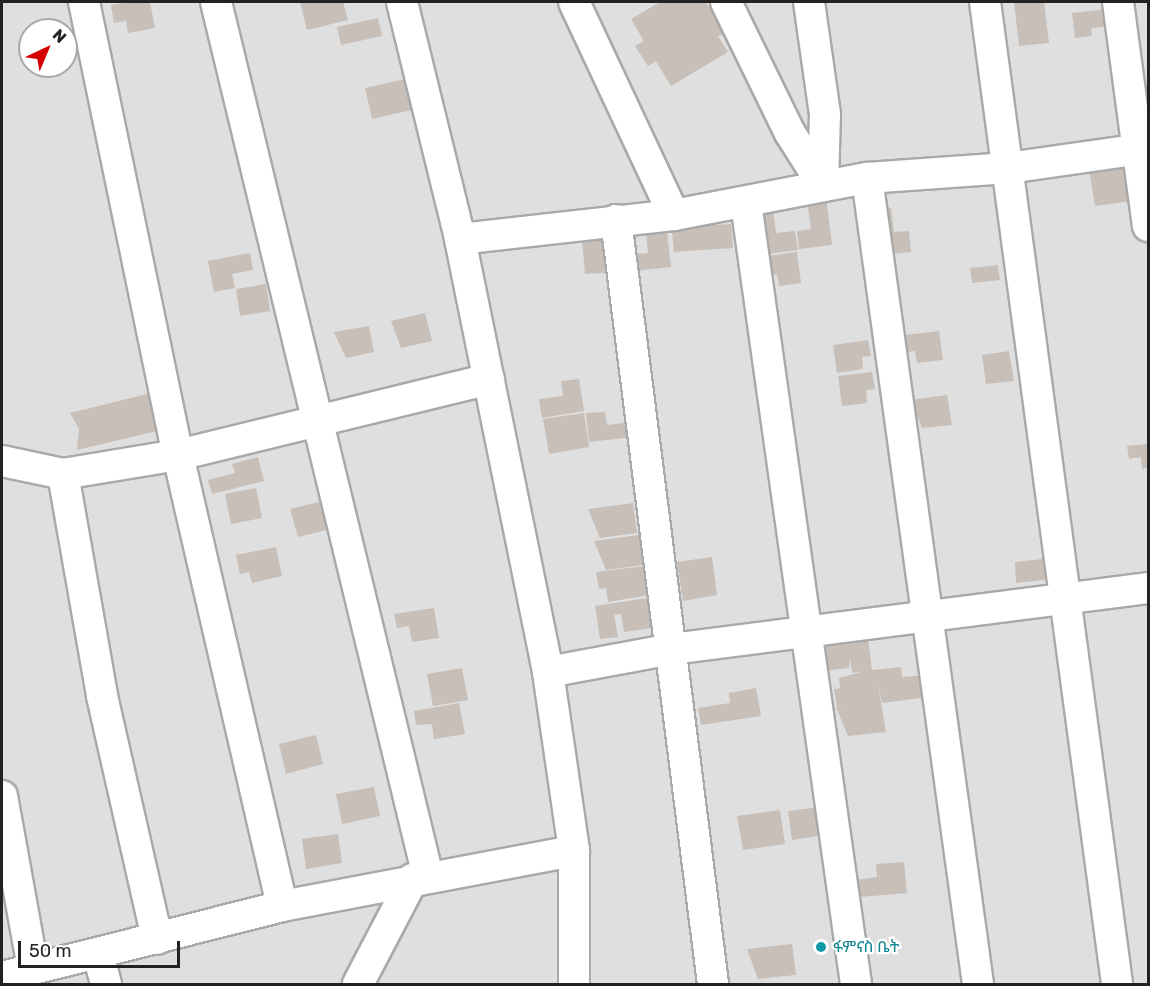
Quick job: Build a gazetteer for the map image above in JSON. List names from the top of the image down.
{
  "places": ["ፋምናስ ቤት"],
  "scale_bar": "50 m",
  "north": "top right"
}
